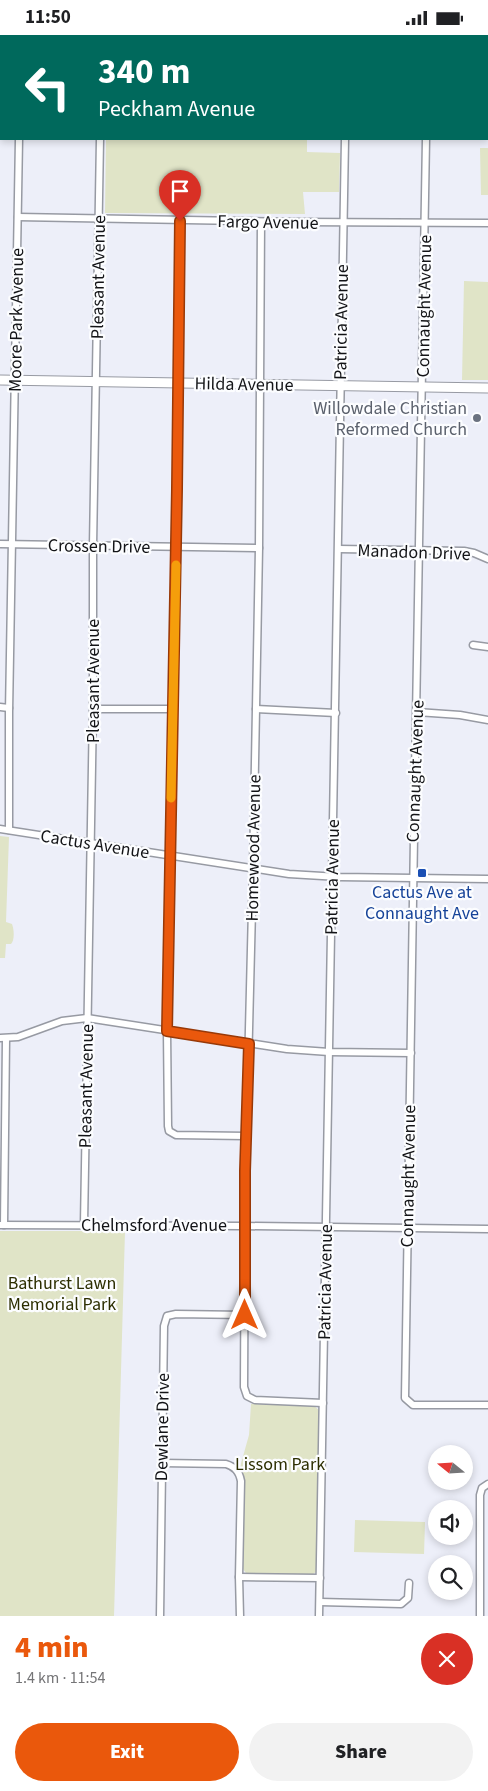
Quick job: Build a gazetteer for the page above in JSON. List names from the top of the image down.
{
  "streets": {
    "street": [
      "Fargo Avenue",
      "Pleasant Avenue",
      "Connaught Avenue",
      "Moore Park Avenue",
      "Patricia Avenue",
      "Hilda Avenue",
      "Crossen Drive",
      "Manadon Drive",
      "Cactus Avenue",
      "Homewood Avenue",
      "Chelmsford Avenue",
      "Dewlane Drive"
    ]
  },
  "crossings": [
    ["Fargo Avenue", "Pleasant Avenue"],
    ["Fargo Avenue", "Connaught Avenue"],
    ["Fargo Avenue", "Moore Park Avenue"],
    ["Fargo Avenue", "Patricia Avenue"],
    ["Fargo Avenue", "Homewood Avenue"],
    ["Pleasant Avenue", "Hilda Avenue"],
    ["Pleasant Avenue", "Crossen Drive"],
    ["Pleasant Avenue", "Cactus Avenue"],
    ["Pleasant Avenue", "Chelmsford Avenue"],
    ["Connaught Avenue", "Hilda Avenue"],
    ["Connaught Avenue", "Manadon Drive"],
    ["Connaught Avenue", "Cactus Avenue"],
    ["Connaught Avenue", "Chelmsford Avenue"],
    ["Moore Park Avenue", "Hilda Avenue"],
    ["Moore Park Avenue", "Crossen Drive"],
    ["Moore Park Avenue", "Cactus Avenue"],
    ["Patricia Avenue", "Hilda Avenue"],
    ["Patricia Avenue", "Manadon Drive"],
    ["Patricia Avenue", "Cactus Avenue"],
    ["Patricia Avenue", "Homewood Avenue"],
    ["Patricia Avenue", "Chelmsford Avenue"],
    ["Hilda Avenue", "Homewood Avenue"],
    ["Crossen Drive", "Homewood Avenue"],
    ["Cactus Avenue", "Homewood Avenue"],
    ["Homewood Avenue", "Chelmsford Avenue"],
    ["Homewood Avenue", "Dewlane Drive"]
  ],
  "parks": ["Bathurst Lawn Memorial Park", "Lissom Park"],
  "places": {
    "other": ["Willowdale Christian Reformed Church"],
    "transit": ["Cactus Ave at Connaught Ave"]
  },
  "north": "left",
  "page": {
    "status": "11:50",
    "turn": ["340 m", "Peckham Avenue"],
    "heading": ["4 min", "1.4 km · 11:54"],
    "buttons": ["Exit", "Share"]
  }
}
